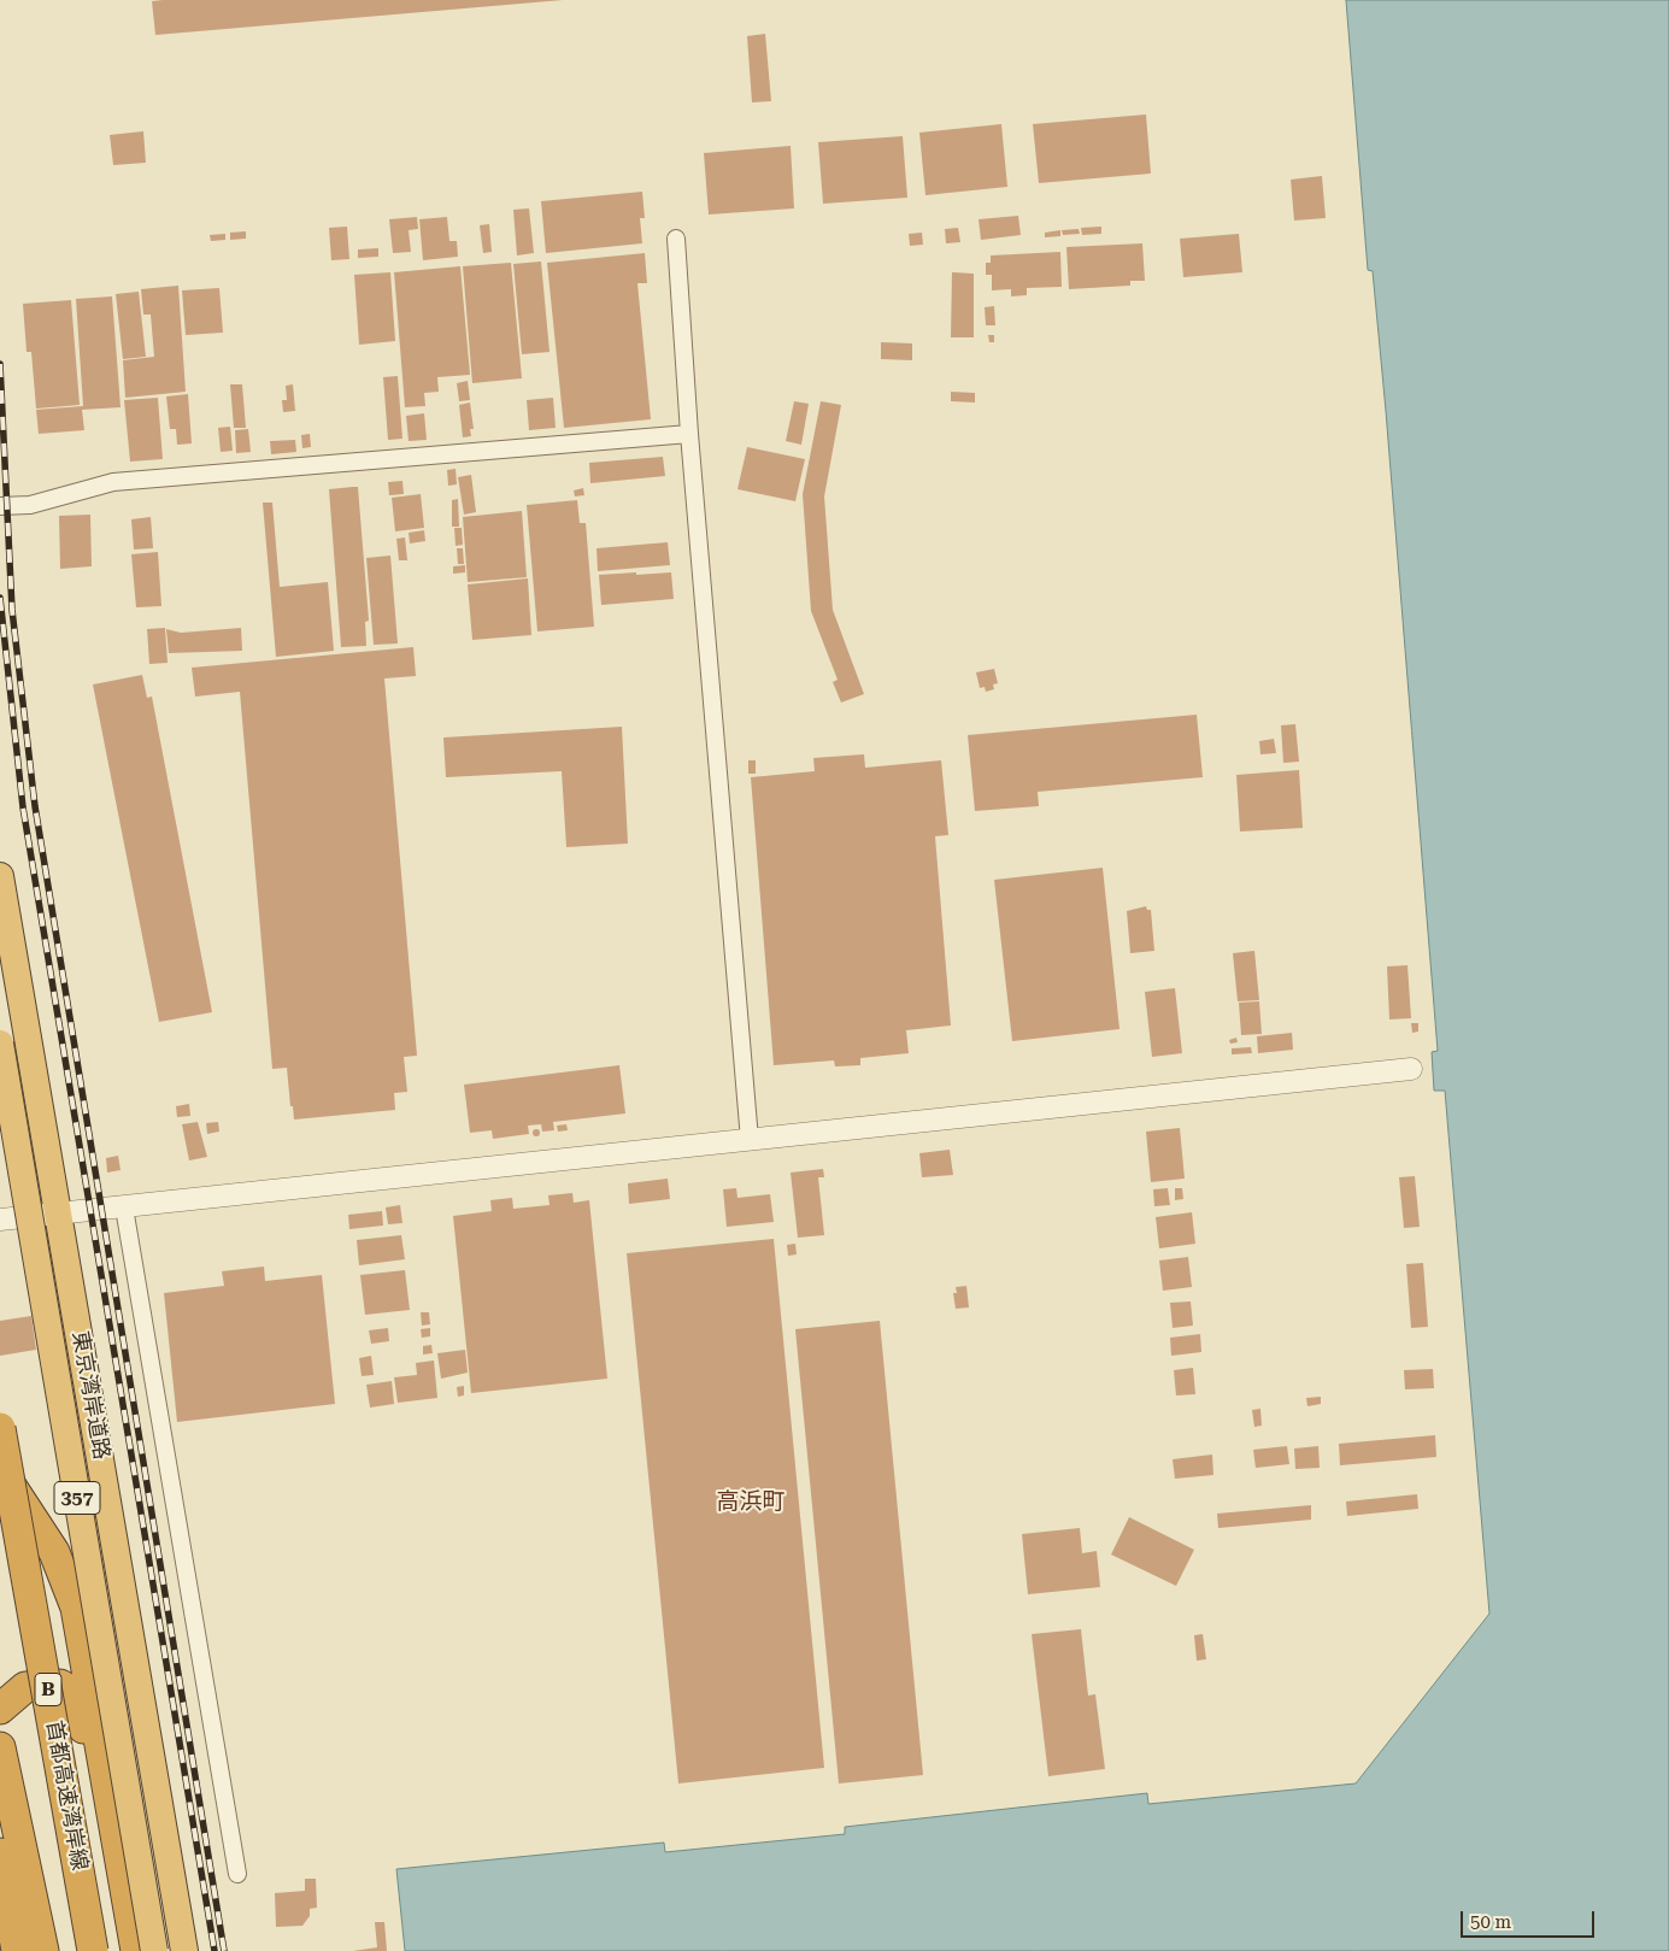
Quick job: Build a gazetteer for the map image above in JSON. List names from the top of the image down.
{
  "streets": {
    "highway": [
      "東京湾岸道路",
      "357",
      "B",
      "首都高速湾岸線"
    ]
  },
  "districts": ["高浜町"],
  "scale_bar": "50 m"
}
